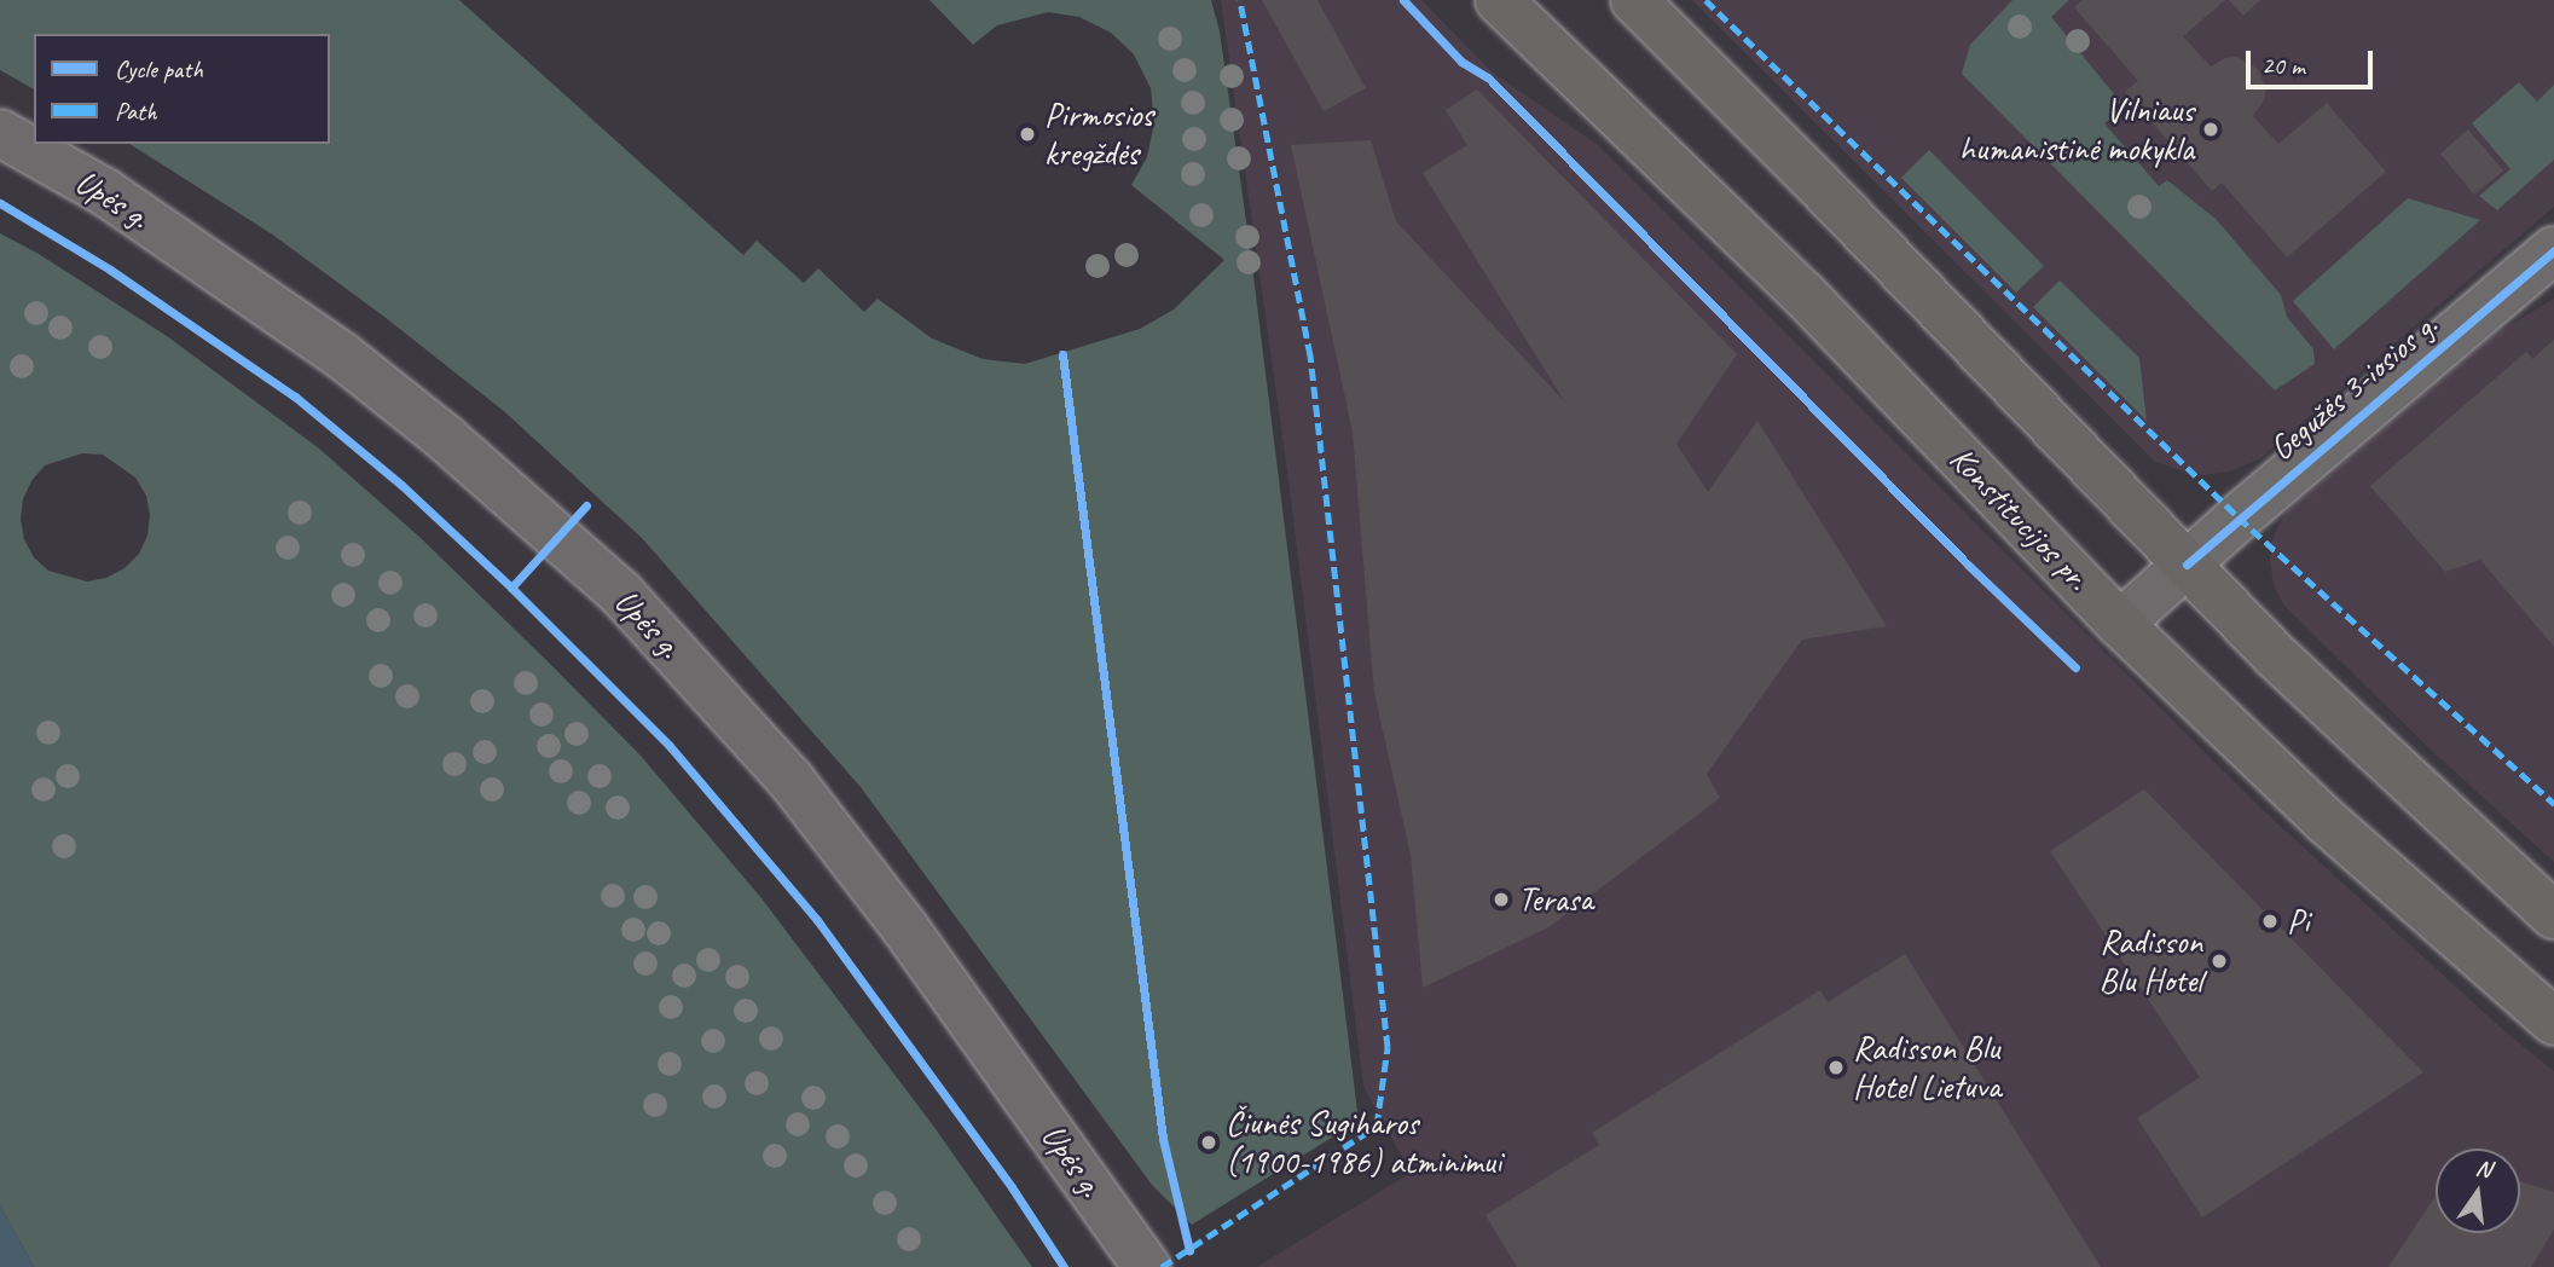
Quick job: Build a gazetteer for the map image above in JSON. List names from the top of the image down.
{
  "streets": {
    "main road": ["Konstitucijos pr."],
    "street": ["Upės g.", "Gegužės 3-iosios g."]
  },
  "crossings": [
    ["Gegužės 3-iosios g.", "Konstitucijos pr."]
  ],
  "places": [
    "Vilniaus humanistinė mokykla",
    "Pirmosios kregždės",
    "Terasa",
    "Pi",
    "Radisson Blu Hotel",
    "Radisson Blu Hotel Lietuva",
    "Čiunės Sugiharos (1900-1986) atminimui"
  ],
  "legend": ["Cycle path", "Path"],
  "scale_bar": "20 m",
  "north": "top"
}
